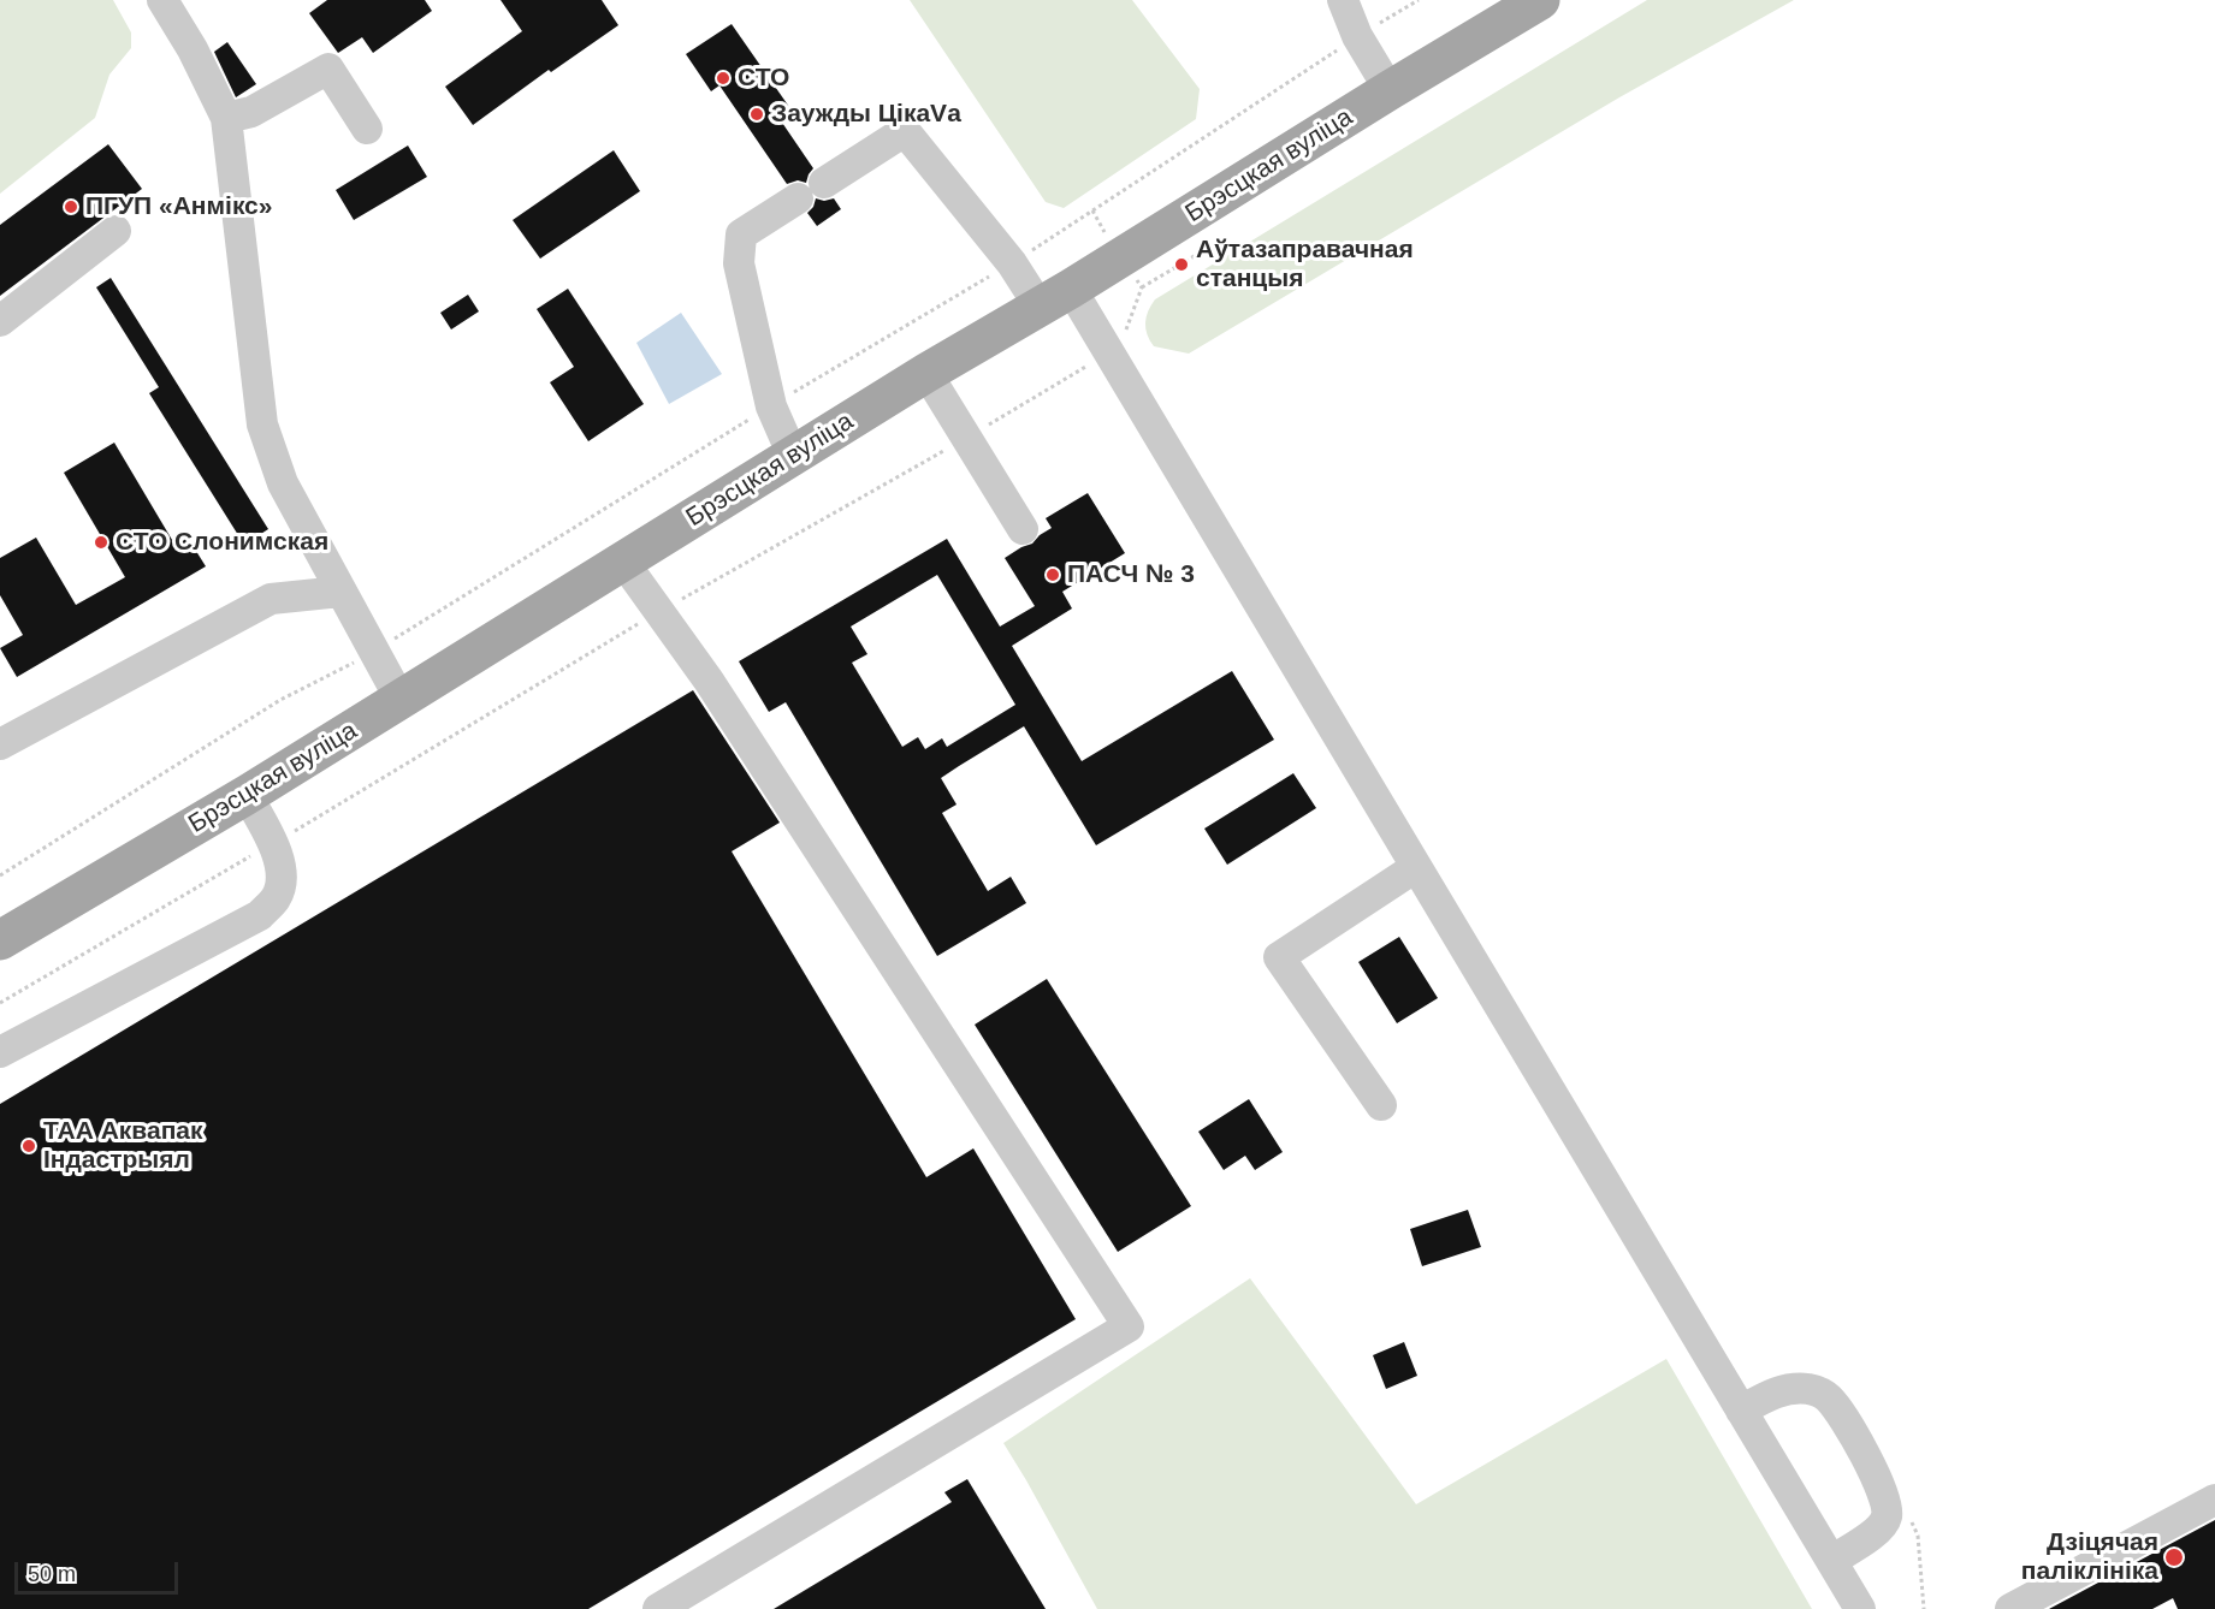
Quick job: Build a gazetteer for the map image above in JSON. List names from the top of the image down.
{
  "streets": {
    "main road": ["Брэсцкая вуліца"]
  },
  "places": [
    "СТО",
    "Заужды ЦікаVа",
    "ПГУП «Анмікс»",
    "Аўтазаправачная станцыя",
    "СТО Слонимская",
    "ПАСЧ № 3",
    "ТАА Аквапак Індастрыял",
    "Дзіцячая паліклініка"
  ],
  "scale_bar": "50 m"
}
